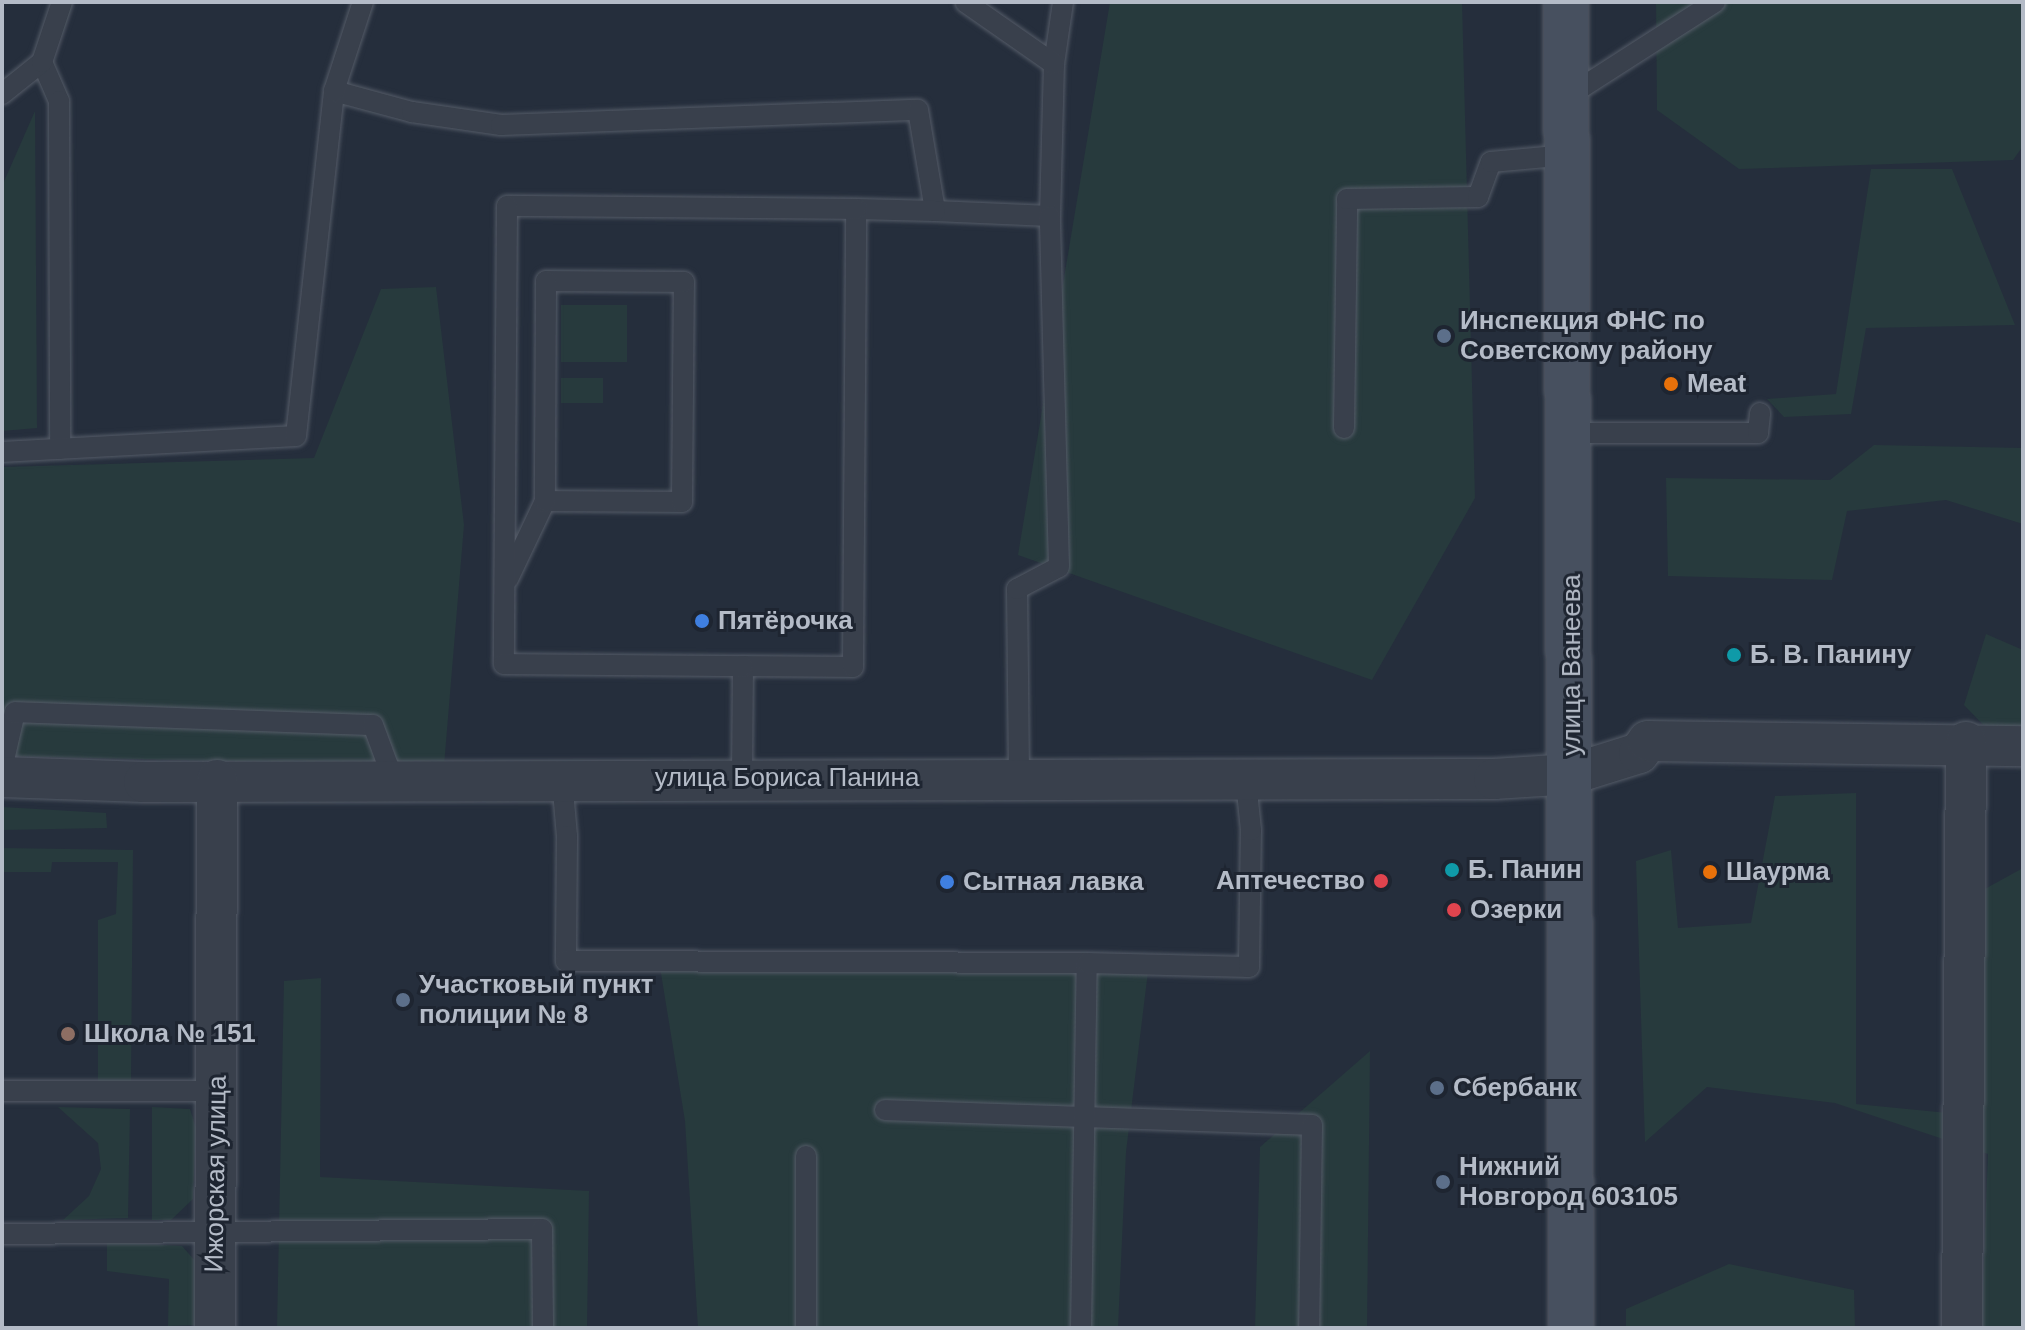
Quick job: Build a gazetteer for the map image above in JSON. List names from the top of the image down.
{
  "streets": {
    "main road": ["улица Ванеева"],
    "street": ["улица Бориса Панина", "Ижорская улица"]
  },
  "crossings": [
    ["улица Ванеева", "улица Бориса Панина"],
    ["улица Бориса Панина", "Ижорская улица"]
  ],
  "places": [
    "Инспекция ФНС по Советскому району",
    "Meat",
    "Пятёрочка",
    "Б. В. Панину",
    "Б. Панин",
    "Шаурма",
    "Аптечество",
    "Сытная лавка",
    "Озерки",
    "Участковый пункт полиции № 8",
    "Школа № 151",
    "Сбербанк",
    "Нижний Новгород 603105"
  ]
}
